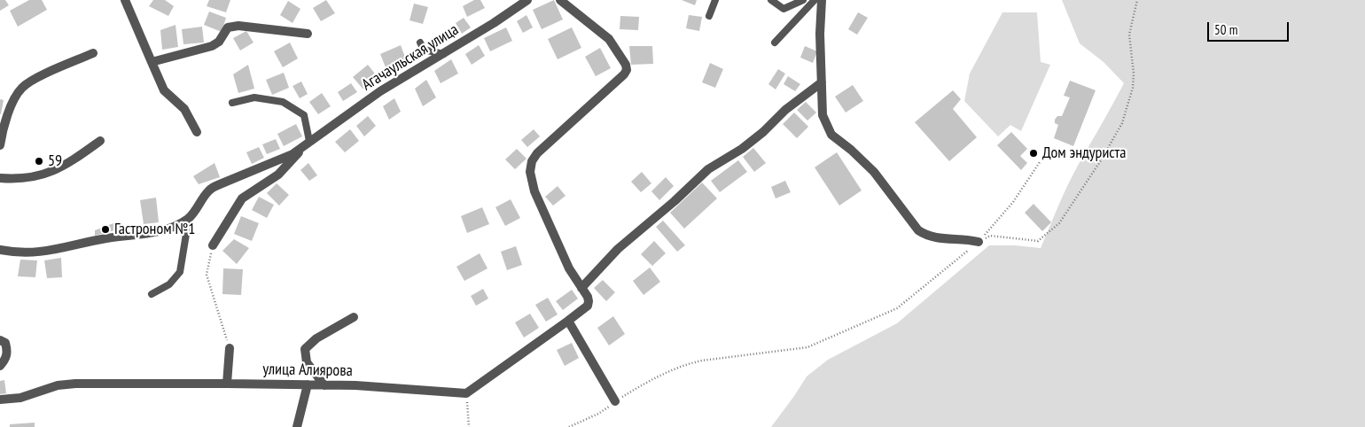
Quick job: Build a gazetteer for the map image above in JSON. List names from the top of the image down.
{
  "streets": {
    "street": ["Агачаульская улица", "улица Алиярова"]
  },
  "places": ["Дом эндуриста", "59", "Гастроном №1"],
  "scale_bar": "50 m"
}
